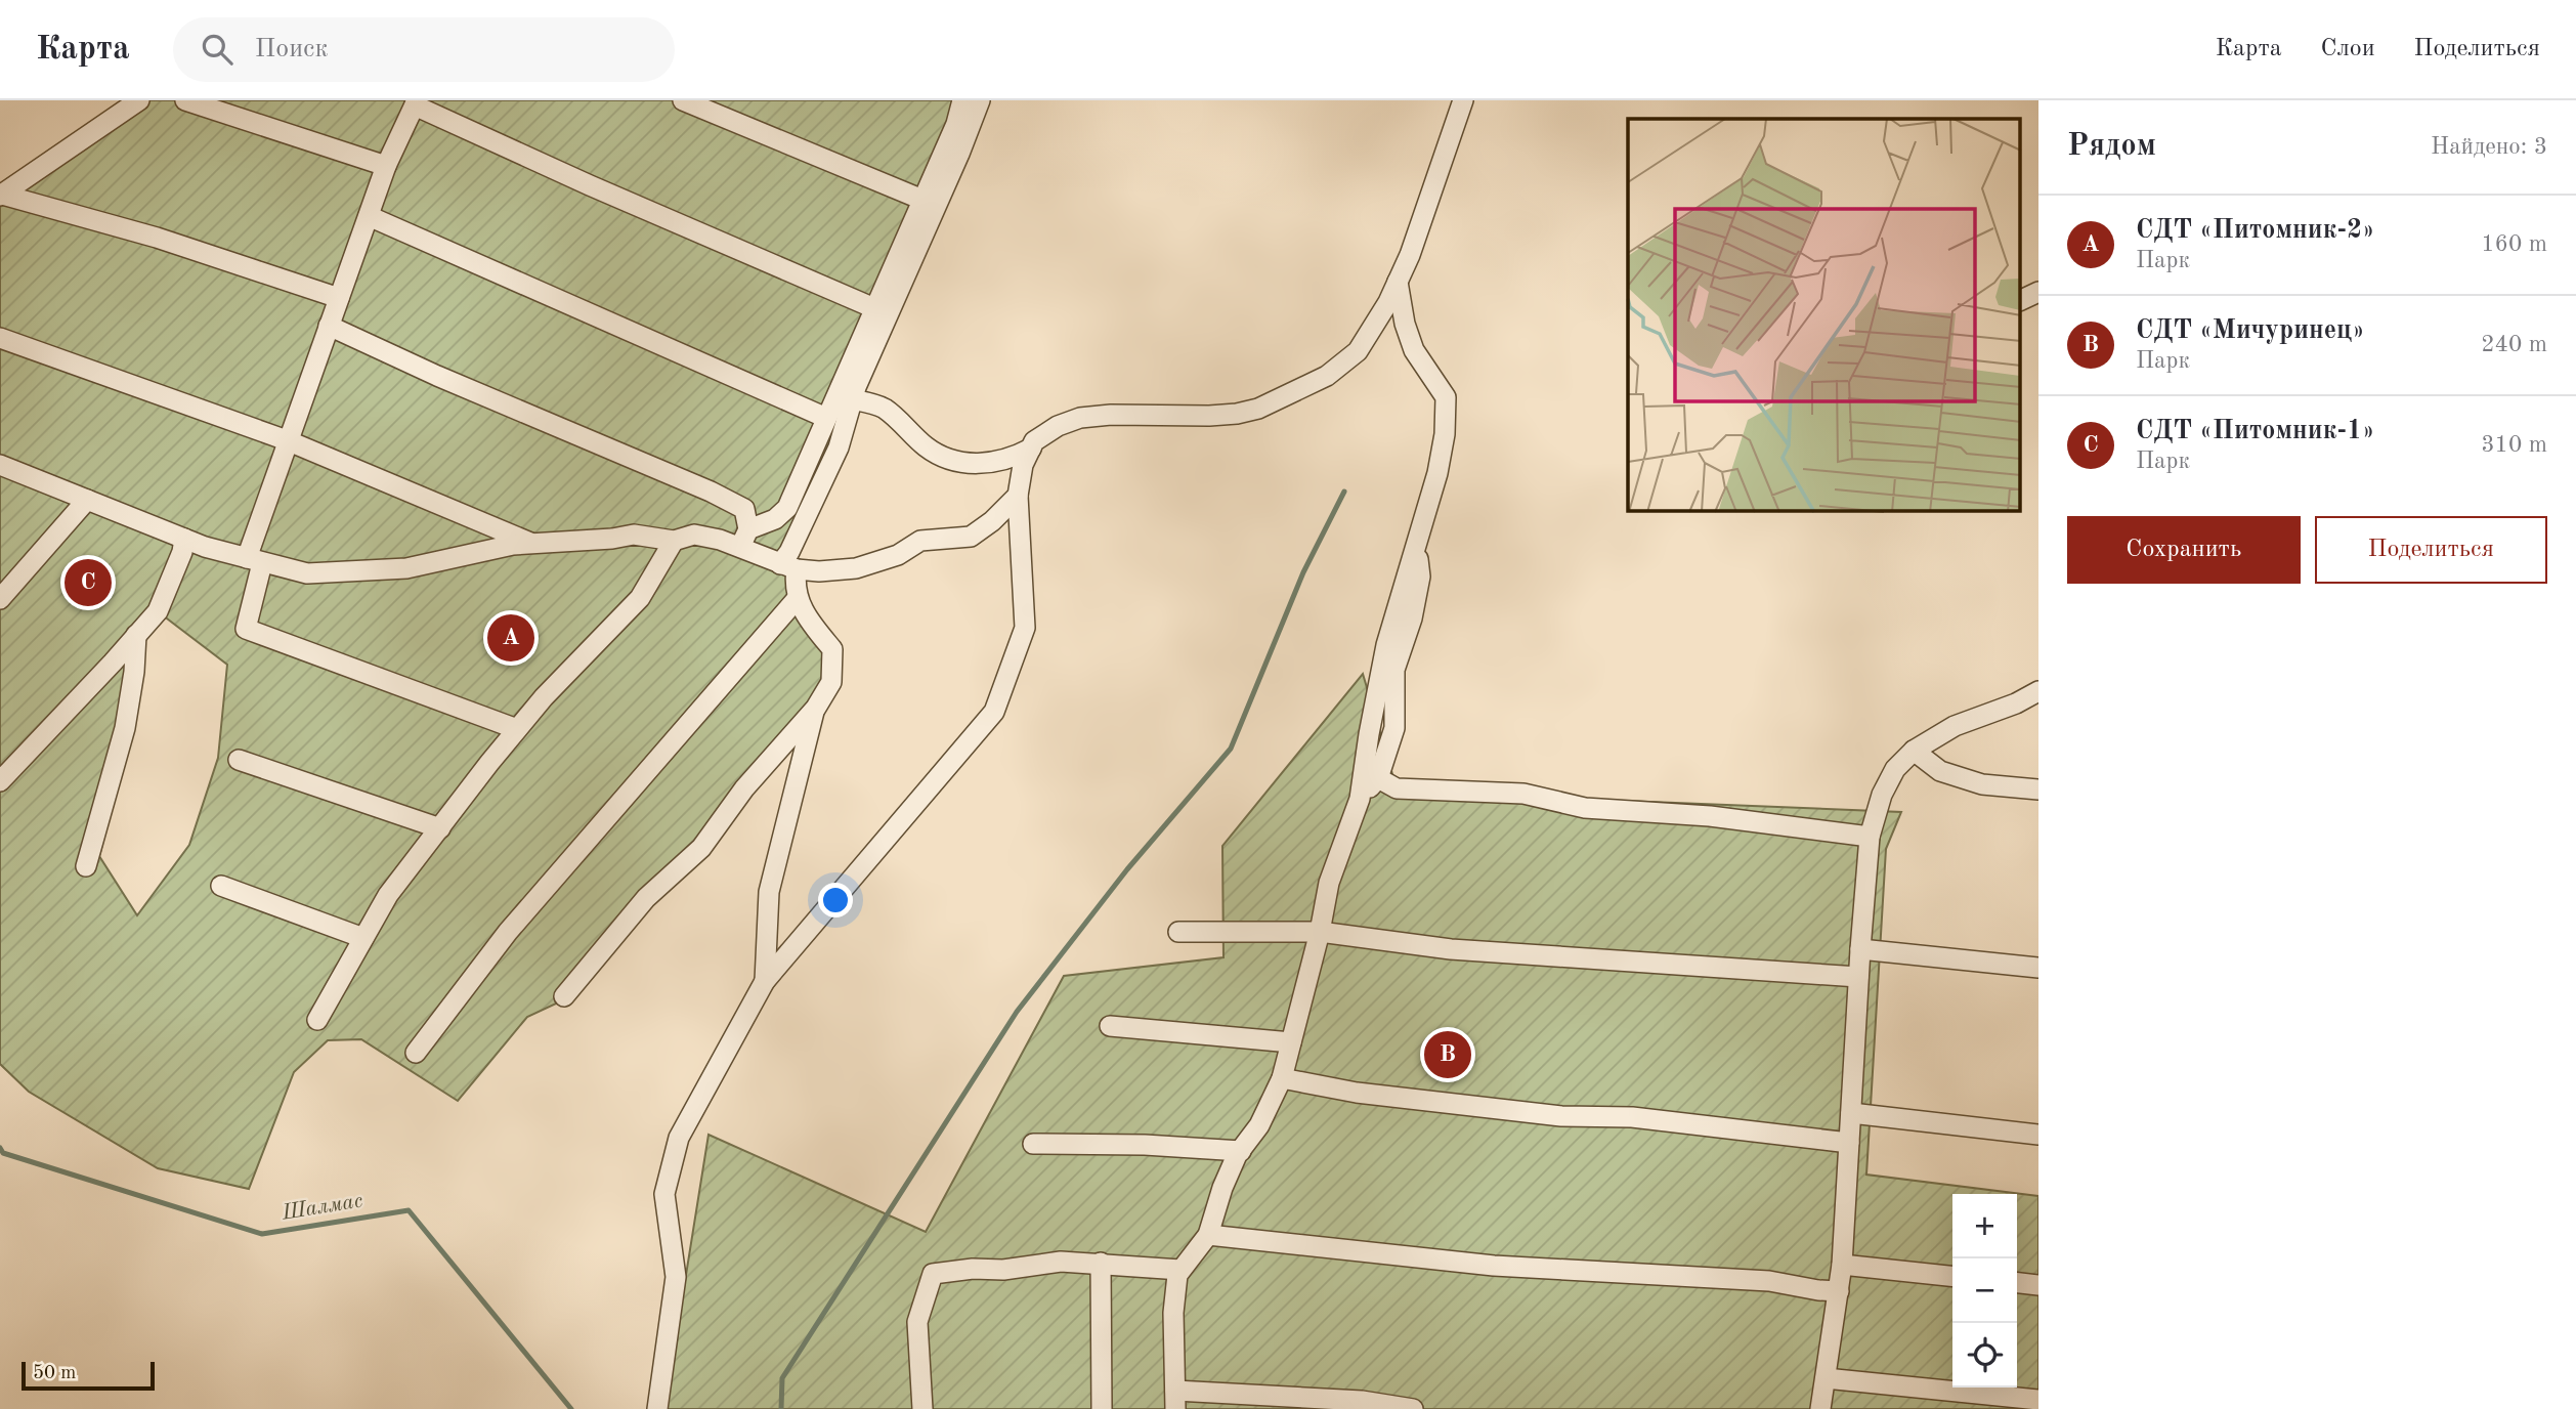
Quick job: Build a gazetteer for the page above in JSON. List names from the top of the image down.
{
  "water": ["Шалмас"],
  "scale_bar": "50 m",
  "page": {
    "header": "Карта",
    "search": "Поиск",
    "nav": ["Карта", "Слои", "Поделиться"],
    "heading": ["Рядом", "Найдено: 3"],
    "list": [
      {
        "mark": "A",
        "name": "СДТ «Питомник-2»",
        "note": "Парк",
        "value": "160 m"
      },
      {
        "mark": "B",
        "name": "СДТ «Мичуринец»",
        "note": "Парк",
        "value": "240 m"
      },
      {
        "mark": "C",
        "name": "СДТ «Питомник-1»",
        "note": "Парк",
        "value": "310 m"
      }
    ],
    "buttons": ["Сохранить", "Поделиться"],
    "pins": ["C", "A", "B"],
    "map_buttons": ["+", "−"],
    "scale": "50 m"
  }
}
